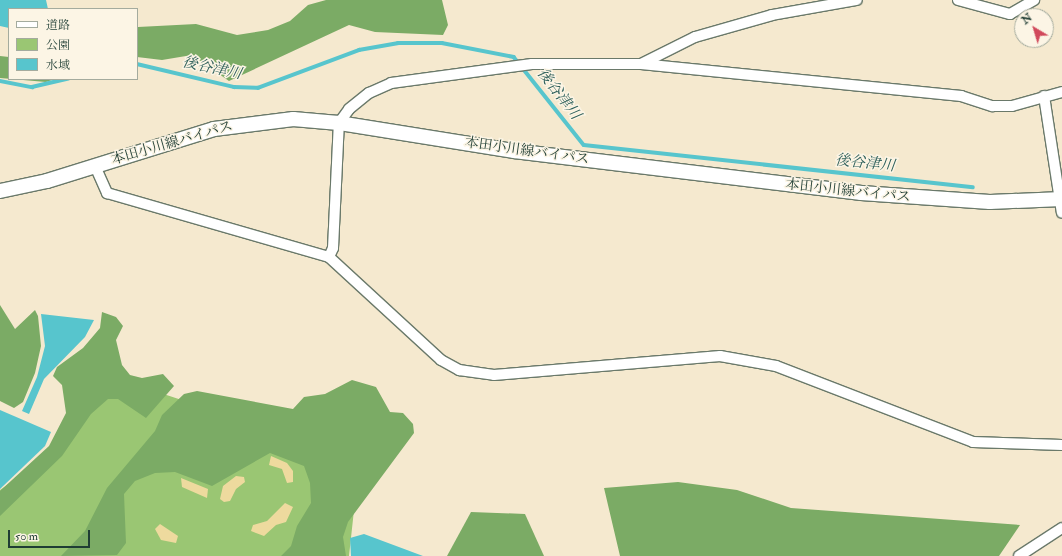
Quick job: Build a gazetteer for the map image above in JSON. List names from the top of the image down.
{
  "streets": {
    "street": ["本田小川線バイパス"]
  },
  "water": ["後谷津川"],
  "legend": ["道路", "公園", "水域"],
  "scale_bar": "50 m",
  "north": "top left"
}
